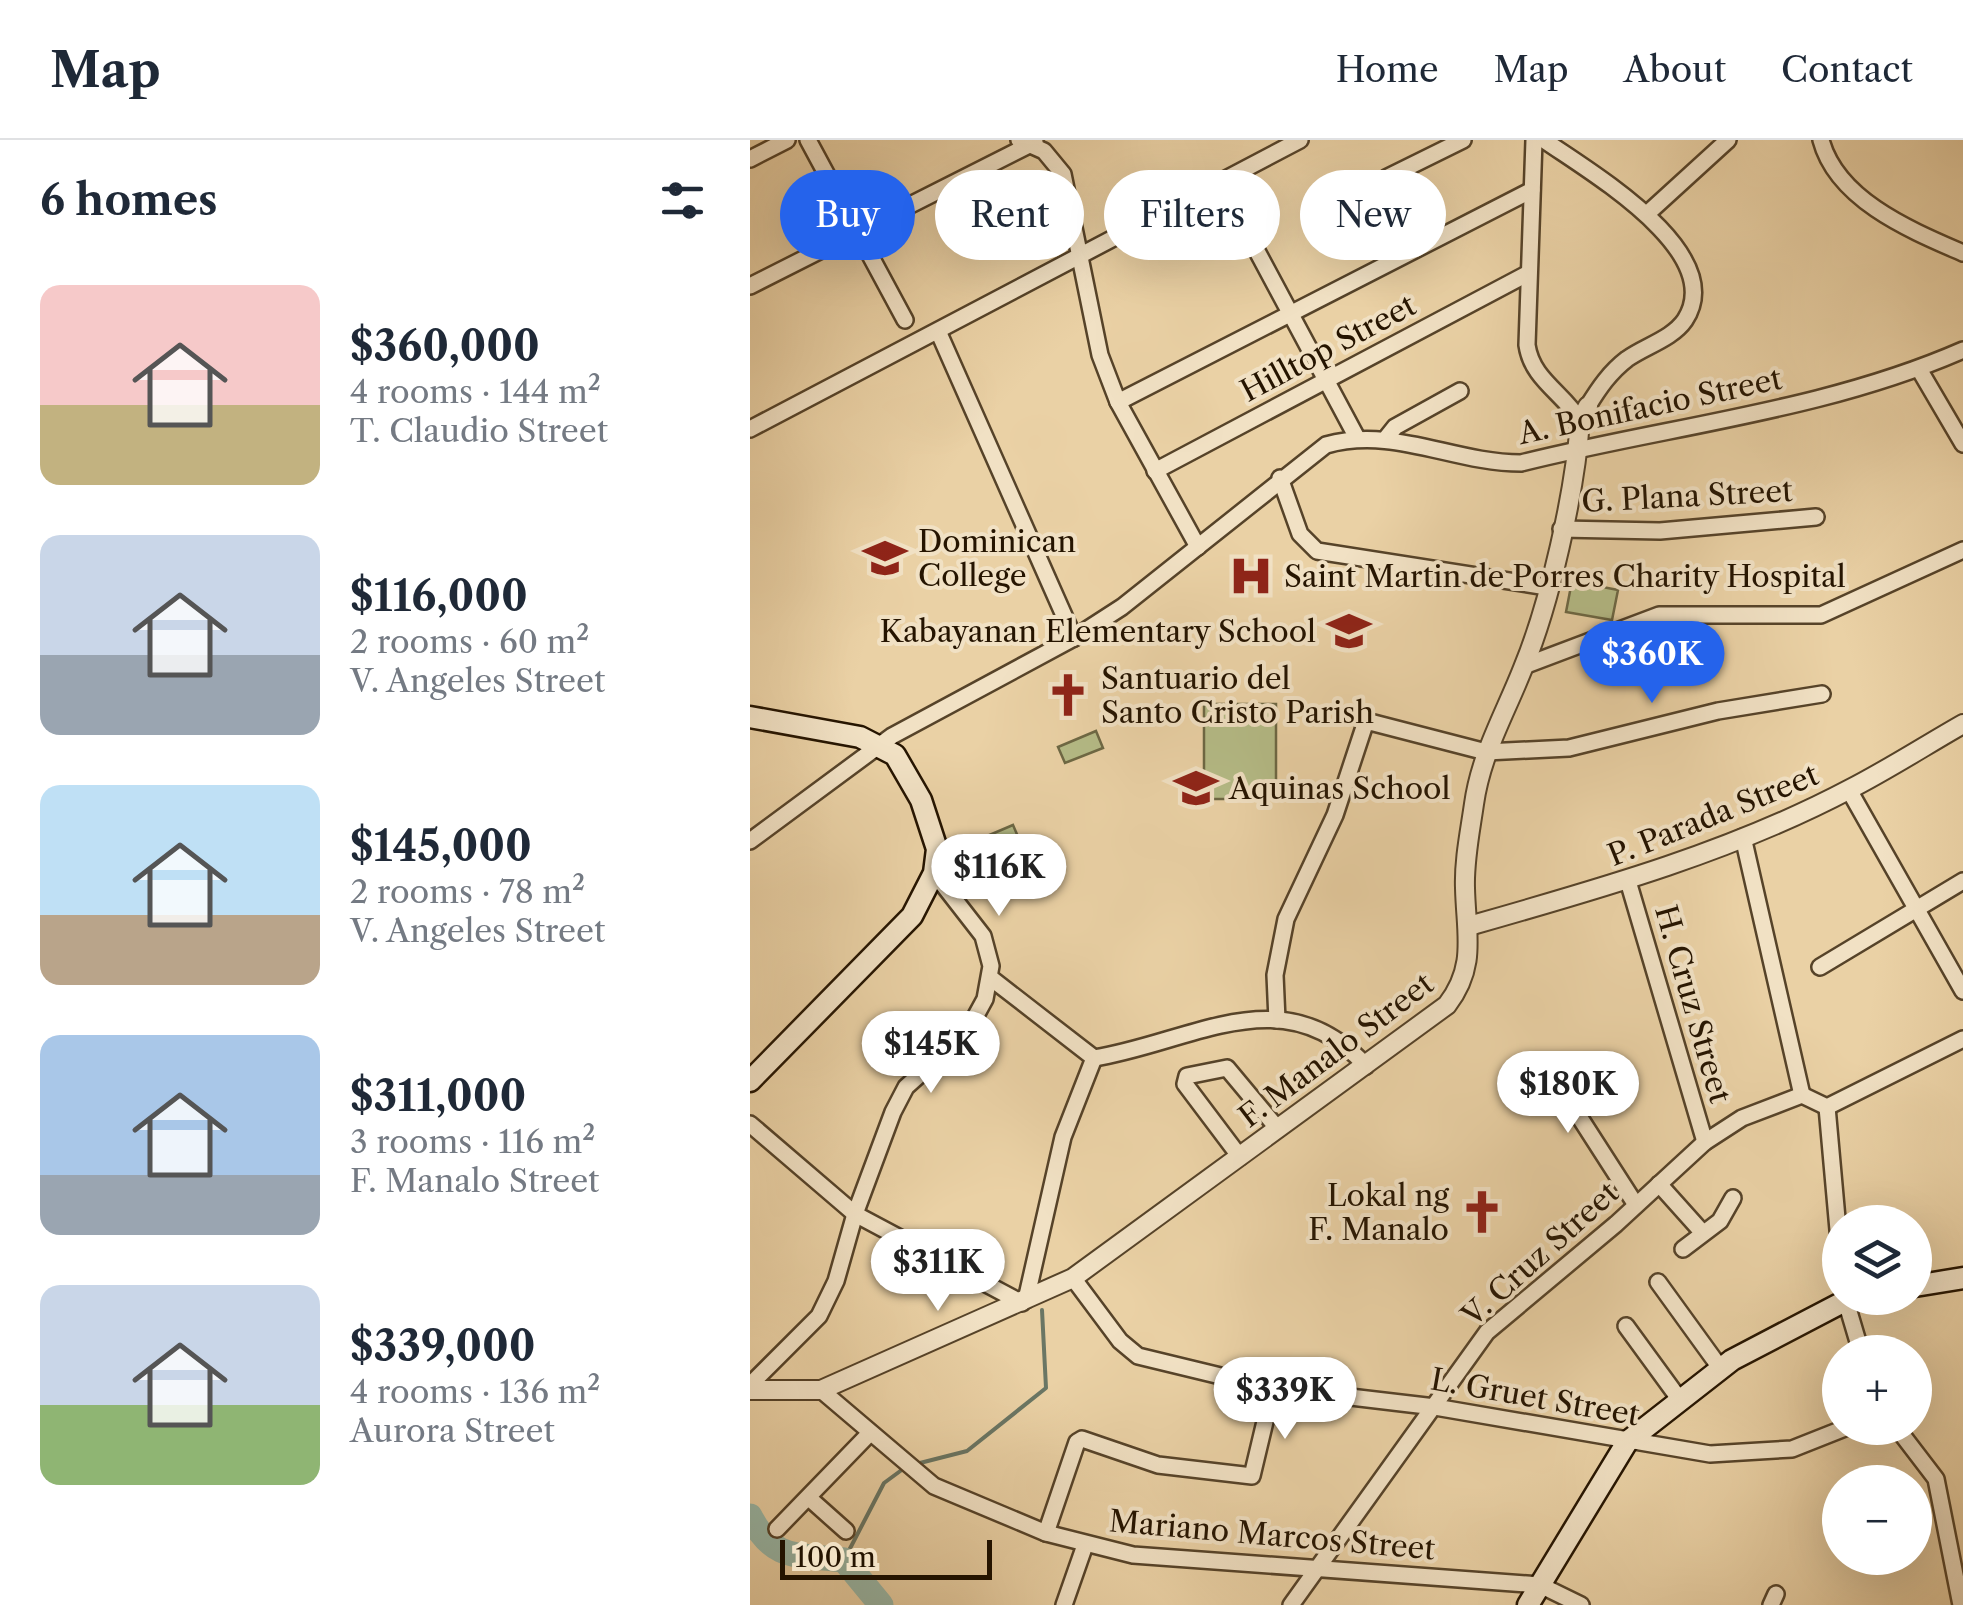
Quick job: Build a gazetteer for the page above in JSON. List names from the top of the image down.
{
  "streets": {
    "street": [
      "Hilltop Street",
      "A. Bonifacio Street",
      "G. Plana Street",
      "P. Parada Street",
      "H. Cruz Street",
      "F. Manalo Street",
      "V. Cruz Street",
      "L. Gruet Street",
      "Mariano Marcos Street"
    ]
  },
  "crossings": [
    ["A. Bonifacio Street", "F. Manalo Street"],
    ["G. Plana Street", "F. Manalo Street"],
    ["P. Parada Street", "H. Cruz Street"],
    ["P. Parada Street", "F. Manalo Street"],
    ["H. Cruz Street", "V. Cruz Street"],
    ["F. Manalo Street", "L. Gruet Street"],
    ["F. Manalo Street", "Mariano Marcos Street"],
    ["V. Cruz Street", "L. Gruet Street"],
    ["V. Cruz Street", "Mariano Marcos Street"]
  ],
  "places": {
    "school or university": ["Dominican College", "Kabayanan Elementary School", "Aquinas School"],
    "hospital": ["Saint Martin de Porres Charity Hospital"],
    "church": ["Santuario del Santo Cristo Parish", "Lokal ng F. Manalo"]
  },
  "scale_bar": "100 m",
  "page": {
    "header": "Map",
    "nav": [
      "Home",
      "Map",
      "About",
      "Contact"
    ],
    "heading": "6 homes",
    "chip": [
      "Buy",
      "Rent",
      "Filters",
      "New"
    ],
    "list": [
      {
        "name": "$360,000",
        "note": "4 rooms · 144 m² · T. Claudio Street"
      },
      {
        "name": "$116,000",
        "note": "2 rooms · 60 m² · V. Angeles Street"
      },
      {
        "name": "$145,000",
        "note": "2 rooms · 78 m² · V. Angeles Street"
      },
      {
        "name": "$311,000",
        "note": "3 rooms · 116 m² · F. Manalo Street"
      },
      {
        "name": "$339,000",
        "note": "4 rooms · 136 m² · Aurora Street"
      }
    ],
    "price": [
      "$360K",
      "$116K",
      "$145K",
      "$180K",
      "$311K",
      "$339K"
    ],
    "map_buttons": ["+", "−"],
    "scale": "100 m"
  }
}
